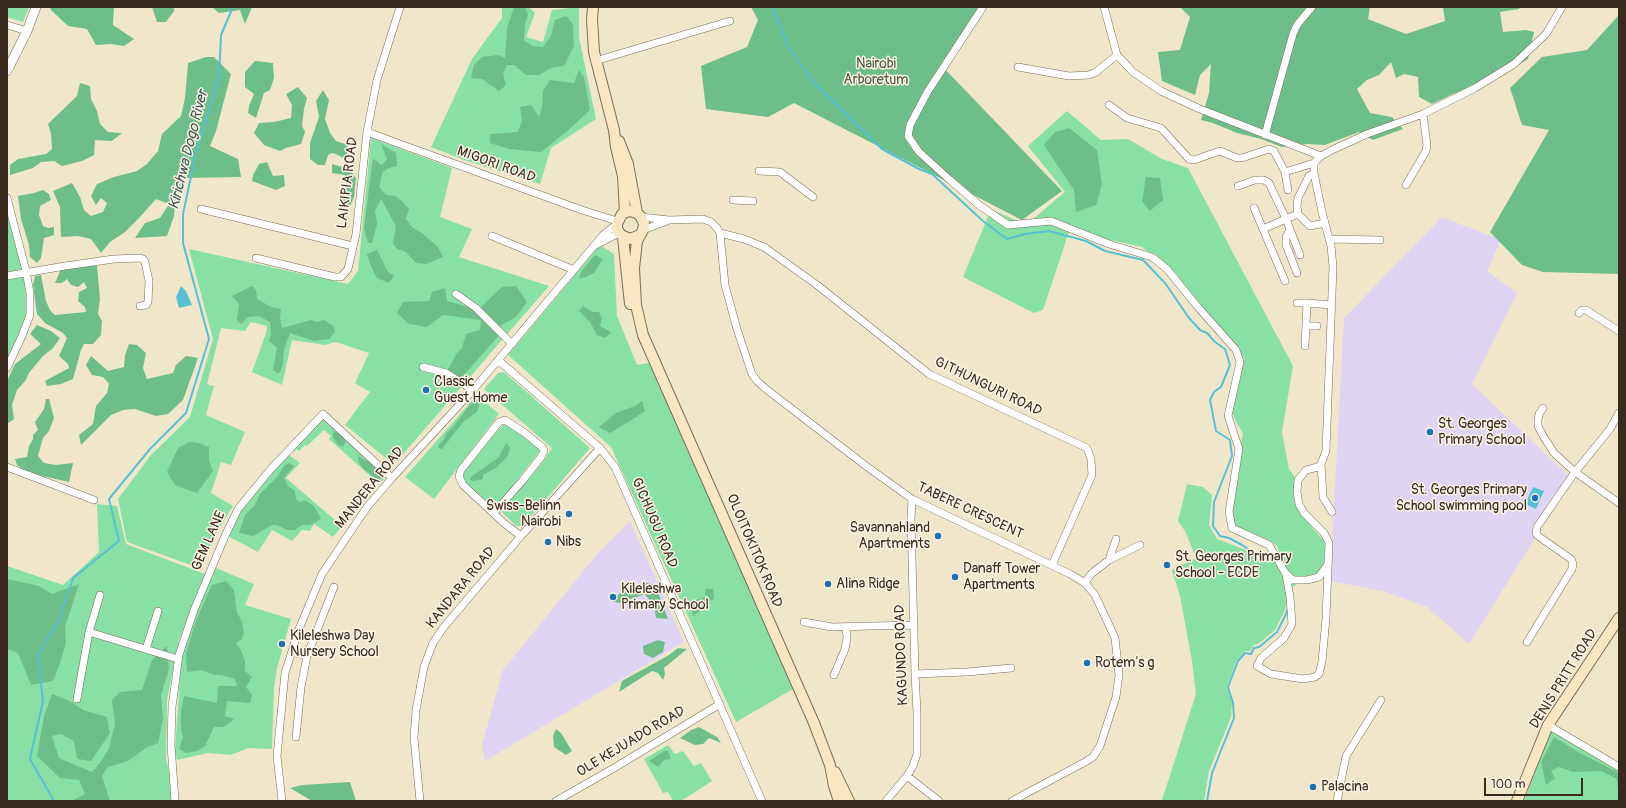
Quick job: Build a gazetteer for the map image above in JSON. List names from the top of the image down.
{
  "streets": {
    "main road": ["OLOITOKITOK ROAD", "DENIS PRITT ROAD"],
    "street": [
      "MIGORI ROAD",
      "LAIKIPIA ROAD",
      "GITHUNGURI ROAD",
      "MANDERA ROAD",
      "TABERE CRESCENT",
      "GICHUGU ROAD",
      "GEM LANE",
      "KANDARA ROAD",
      "KAGUNDO ROAD",
      "OLE KEJUADO ROAD"
    ]
  },
  "crossings": [
    ["MIGORI ROAD", "LAIKIPIA ROAD"],
    ["MIGORI ROAD", "MANDERA ROAD"],
    ["GITHUNGURI ROAD", "TABERE CRESCENT"],
    ["MANDERA ROAD", "GICHUGU ROAD"],
    ["MANDERA ROAD", "GEM LANE"],
    ["TABERE CRESCENT", "KAGUNDO ROAD"],
    ["GICHUGU ROAD", "KANDARA ROAD"],
    ["GICHUGU ROAD", "OLE KEJUADO ROAD"]
  ],
  "water": ["Kirichwa Dogo River"],
  "parks": ["Nairobi Arboretum"],
  "places": [
    "Classic Guest Home",
    "St. Georges Primary School",
    "St. Georges Primary School swimming pool",
    "Swiss-Belinn Nairobi",
    "Savannahland Apartments",
    "Nibs",
    "St. Georges Primary School - ECDE",
    "Danaff Tower Apartments",
    "Alina Ridge",
    "Kileleshwa Primary School",
    "Kileleshwa Day Nursery School",
    "Rotem's g",
    "Palacina"
  ],
  "scale_bar": "100 m"
}
